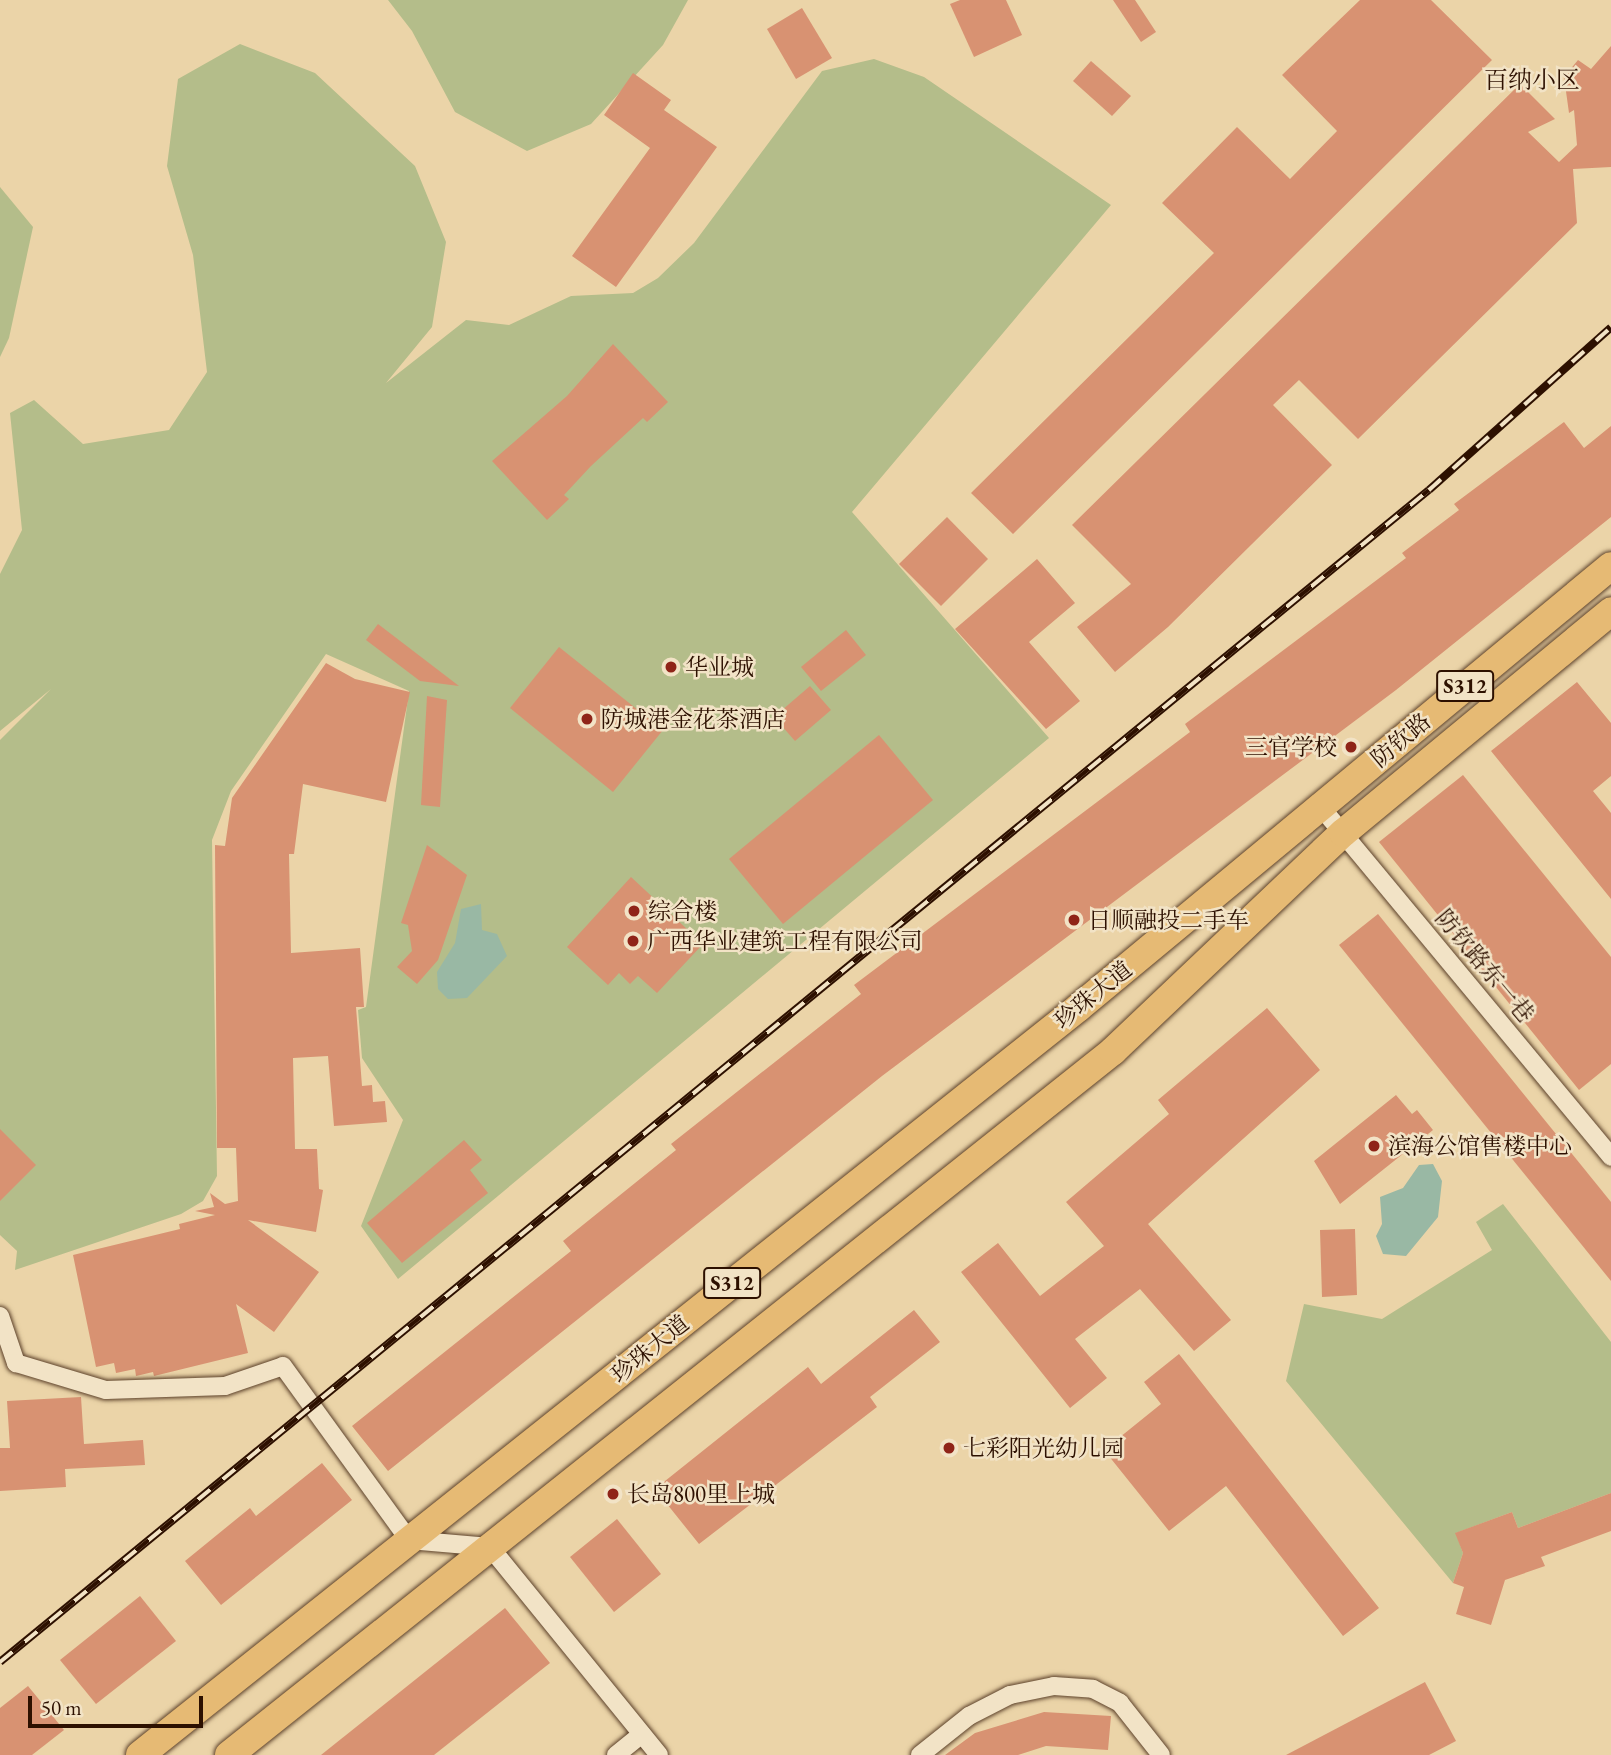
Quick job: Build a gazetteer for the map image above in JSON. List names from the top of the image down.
{
  "streets": {
    "main road": ["S312", "防钦路", "珍珠大道"],
    "street": ["防钦路东一巷"]
  },
  "crossings": [
    ["S312", "防钦路"],
    ["S312", "防钦路东一巷"],
    ["防钦路", "防钦路东一巷"],
    ["防钦路", "珍珠大道"],
    ["防钦路东一巷", "珍珠大道"]
  ],
  "districts": ["百纳小区"],
  "places": [
    "华业城",
    "防城港金花茶酒店",
    "三官学校",
    "综合楼",
    "日顺融投二手车",
    "广西华业建筑工程有限公司",
    "滨海公馆售楼中心",
    "七彩阳光幼儿园",
    "长岛800里上城"
  ],
  "scale_bar": "50 m"
}
